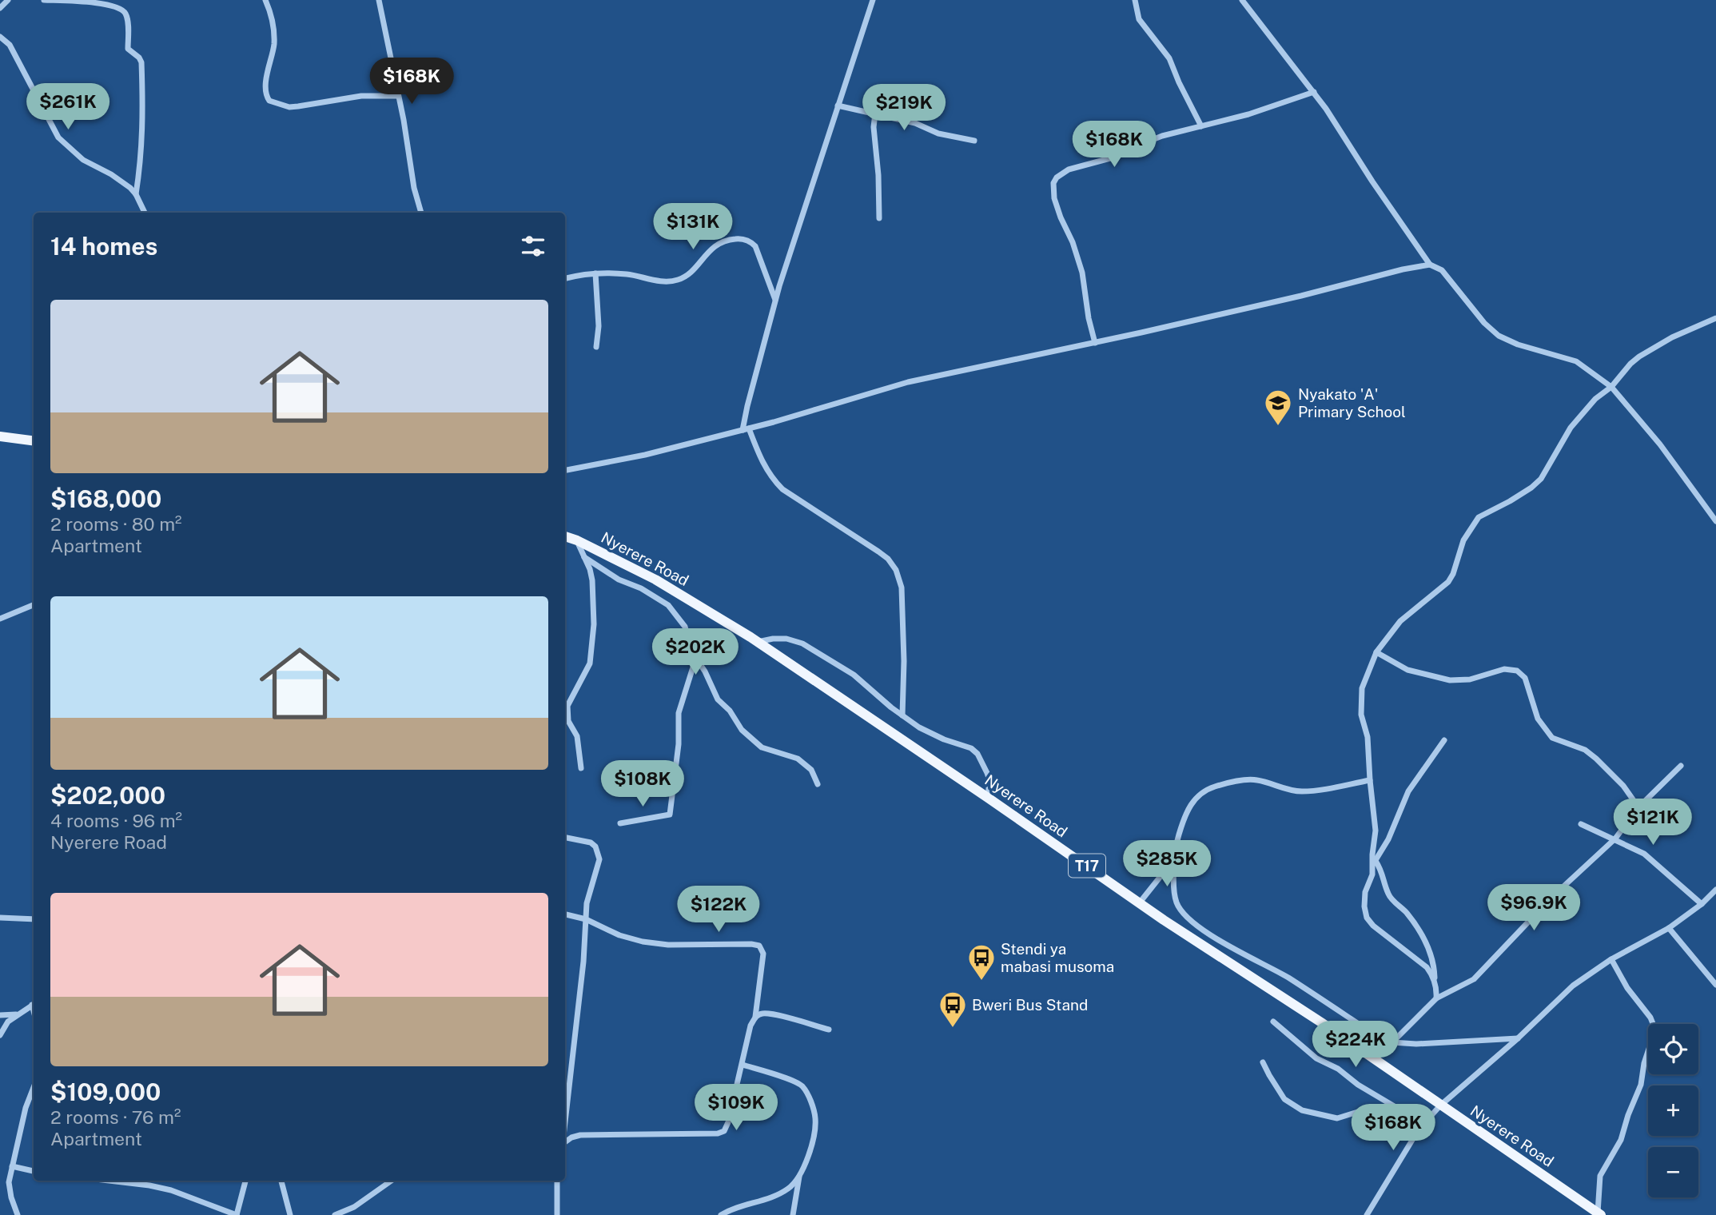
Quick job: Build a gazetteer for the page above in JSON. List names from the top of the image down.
{
  "streets": {
    "main road": ["Nyerere Road", "T17"]
  },
  "places": {
    "school or university": ["Nyakato 'A' Primary School"],
    "bus stop": ["Stendi ya mabasi musoma", "Bweri Bus Stand"]
  },
  "page": {
    "price": [
      "$168K",
      "$261K",
      "$219K",
      "$168K",
      "$131K",
      "$202K",
      "$108K",
      "$121K",
      "$285K",
      "$96.9K",
      "$122K",
      "$224K",
      "$109K",
      "$168K"
    ],
    "heading": "14 homes",
    "list": [
      {
        "name": "$168,000",
        "note": "2 rooms · 80 m² · Apartment"
      },
      {
        "name": "$202,000",
        "note": "4 rooms · 96 m² · Nyerere Road"
      },
      {
        "name": "$109,000",
        "note": "2 rooms · 76 m² · Apartment"
      }
    ],
    "map_buttons": ["+", "−"]
  }
}
